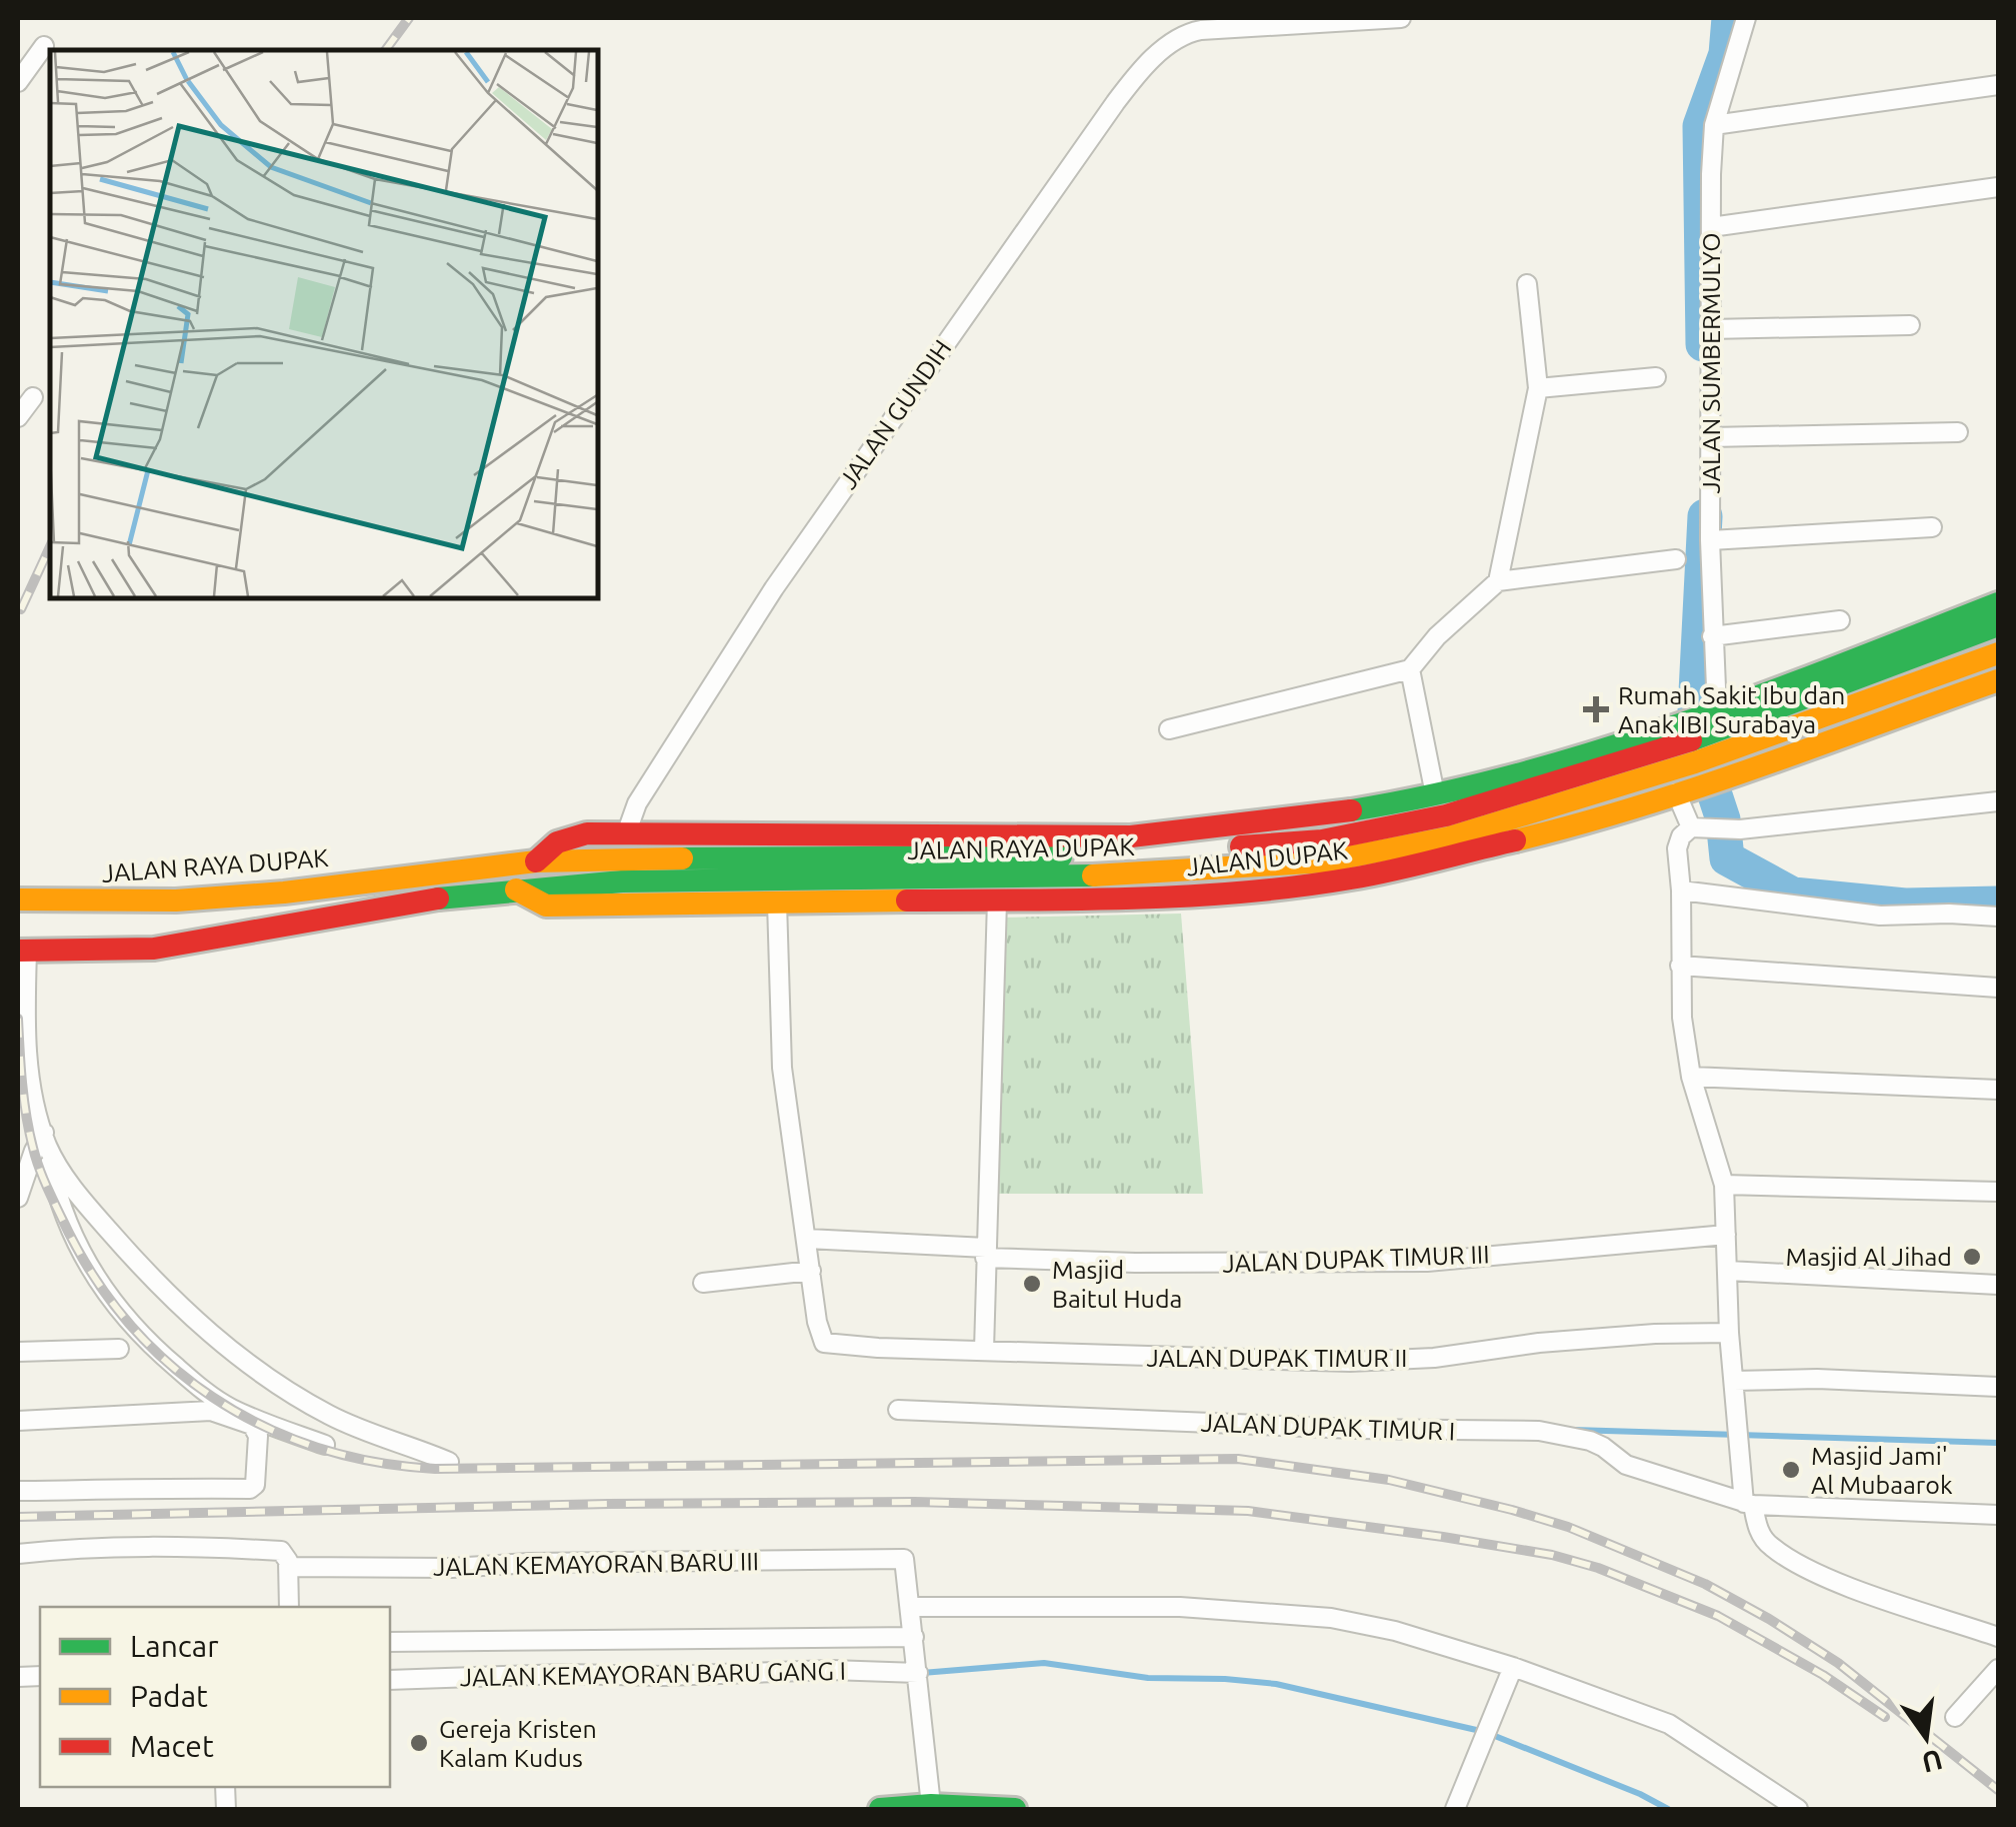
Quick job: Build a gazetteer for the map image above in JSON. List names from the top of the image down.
{
  "streets": {
    "main road": ["JALAN RAYA DUPAK", "JALAN DUPAK"],
    "street": [
      "JALAN SUMBERMULYO",
      "JALAN GUNDIH",
      "JALAN DUPAK TIMUR III",
      "JALAN DUPAK TIMUR II",
      "JALAN DUPAK TIMUR I",
      "JALAN KEMAYORAN BARU III",
      "JALAN KEMAYORAN BARU GANG I"
    ]
  },
  "crossings": [
    ["JALAN SUMBERMULYO", "JALAN RAYA DUPAK"],
    ["JALAN SUMBERMULYO", "JALAN DUPAK"],
    ["JALAN RAYA DUPAK", "JALAN DUPAK"]
  ],
  "places": {
    "health": ["Rumah Sakit Ibu dan Anak IBI Surabaya"],
    "other": [
      "Masjid Al Jihad",
      "Masjid Baitul Huda",
      "Masjid Jami' Al Mubaarok",
      "Gereja Kristen Kalam Kudus"
    ]
  },
  "legend": ["Lancar", "Padat", "Macet"],
  "north": "bottom"
}
